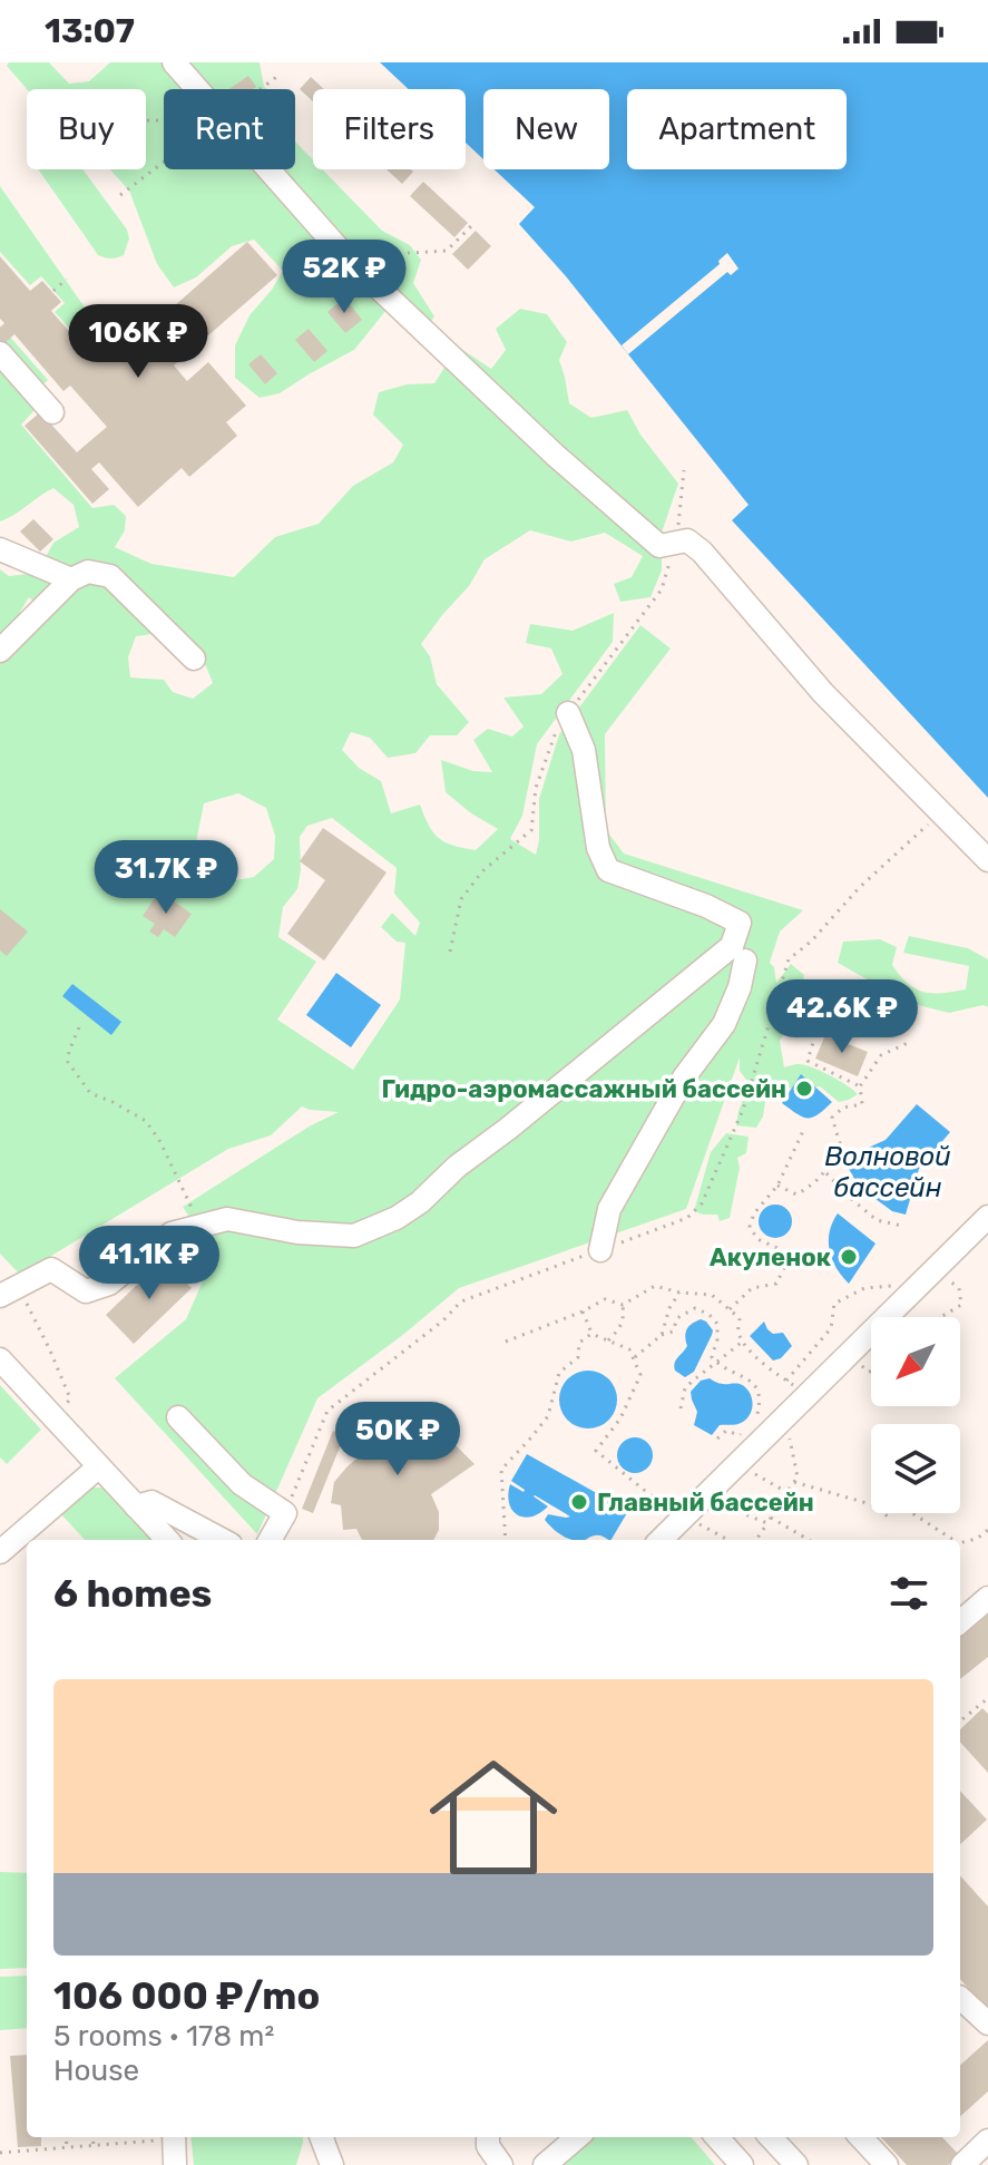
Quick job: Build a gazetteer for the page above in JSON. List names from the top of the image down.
{
  "water": ["Волновой бассейн"],
  "places": ["Гидро-аэромассажный бассейн", "Акуленок", "Главный бассейн"],
  "north": "bottom left",
  "page": {
    "status": "13:07",
    "chip": [
      "Buy",
      "Rent",
      "Filters",
      "New",
      "Apartment"
    ],
    "price": [
      "52K ₽",
      "106K ₽",
      "31.7K ₽",
      "42.6K ₽",
      "41.1K ₽",
      "50K ₽"
    ],
    "heading": "6 homes",
    "list": [
      {
        "name": "106 000 ₽/mo",
        "note": "5 rooms · 178 m² · House"
      }
    ]
  }
}
